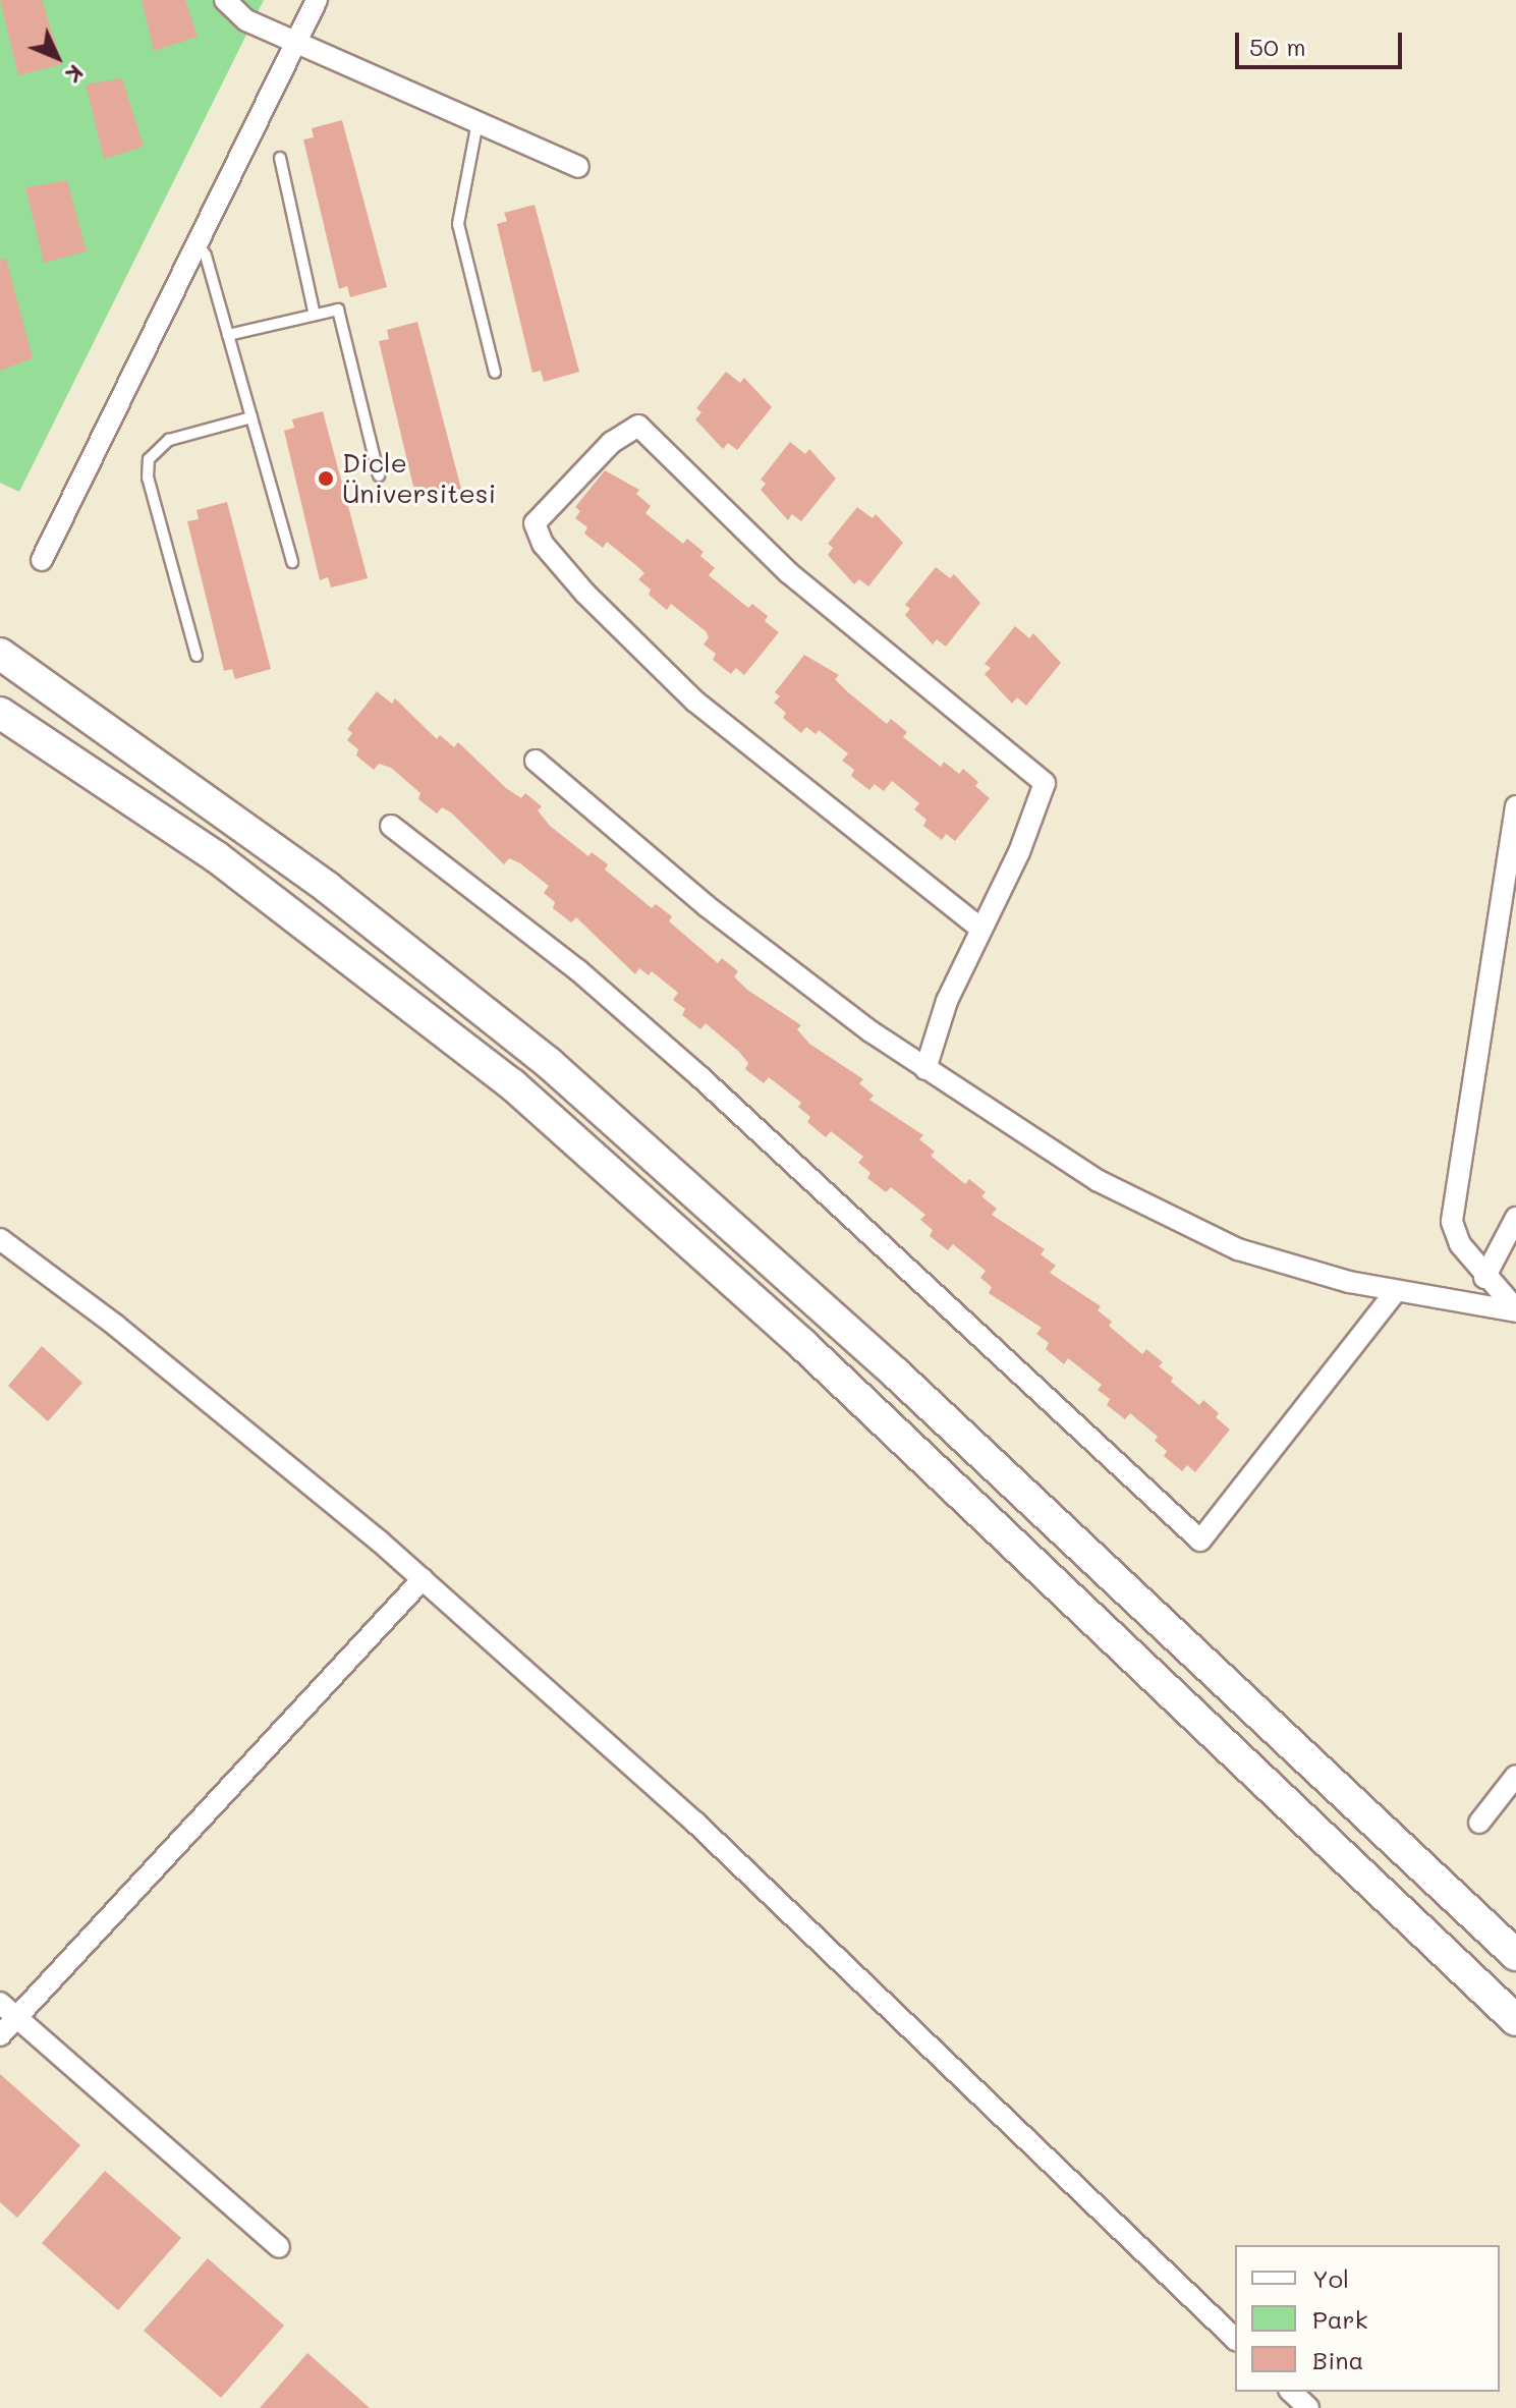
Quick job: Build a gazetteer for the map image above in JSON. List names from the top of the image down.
{
  "places": ["Dicle Üniversitesi"],
  "legend": ["Yol", "Park", "Bina"],
  "scale_bar": "50 m",
  "north": "bottom right"
}
